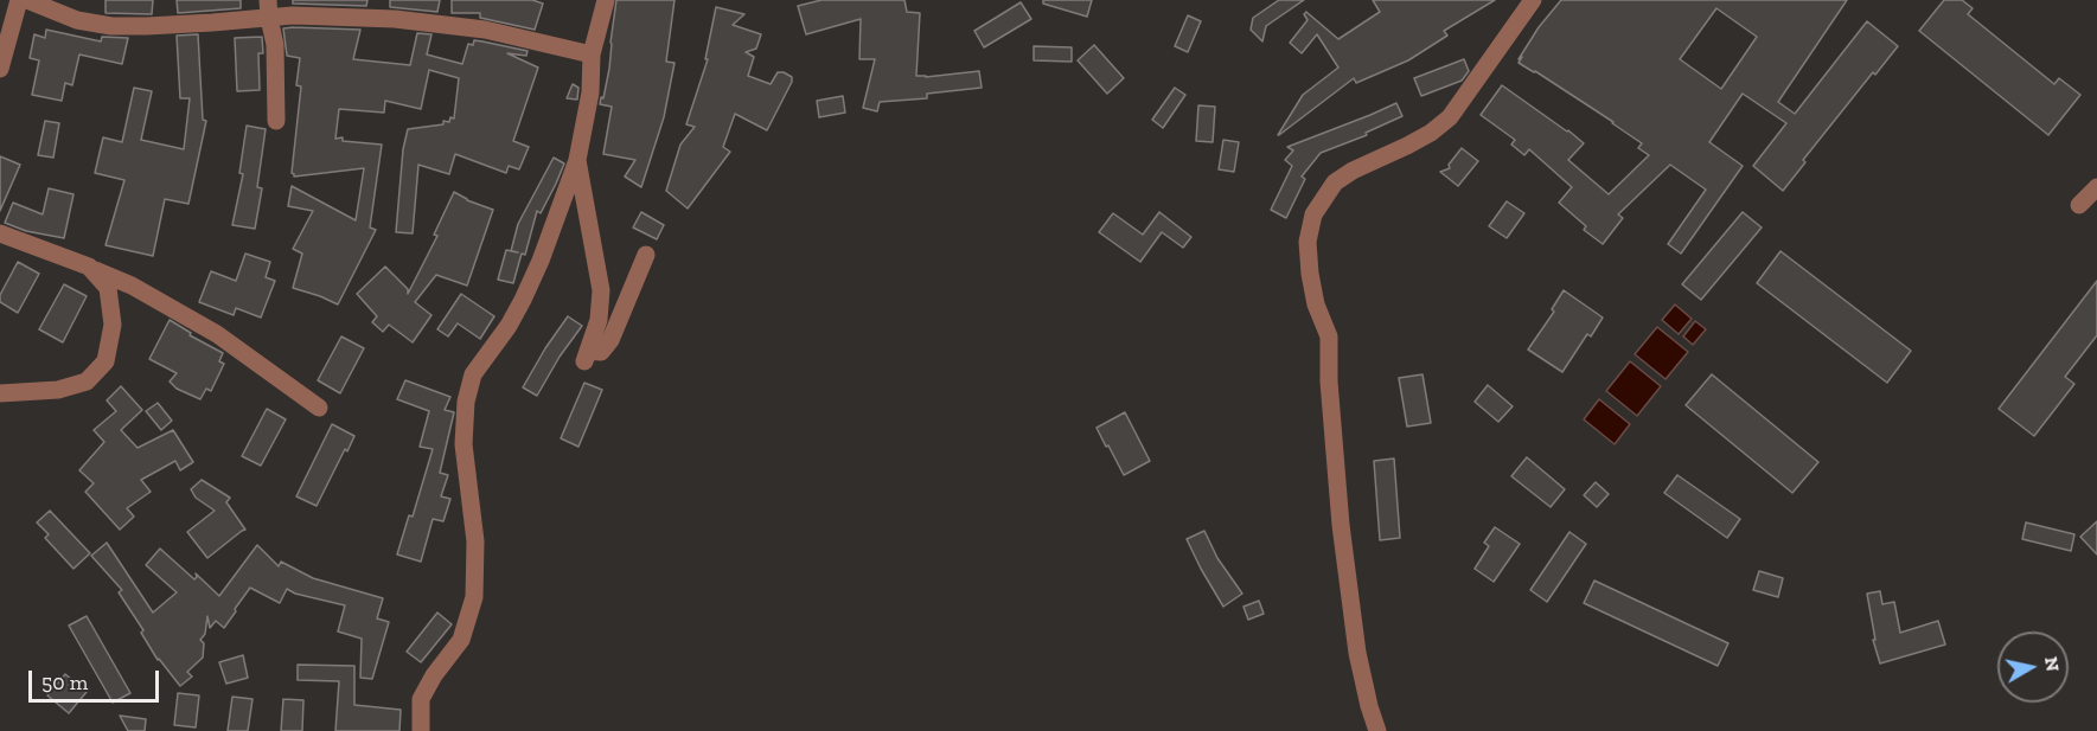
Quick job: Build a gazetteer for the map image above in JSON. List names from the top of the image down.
{
  "scale_bar": "50 m",
  "north": "right"
}
